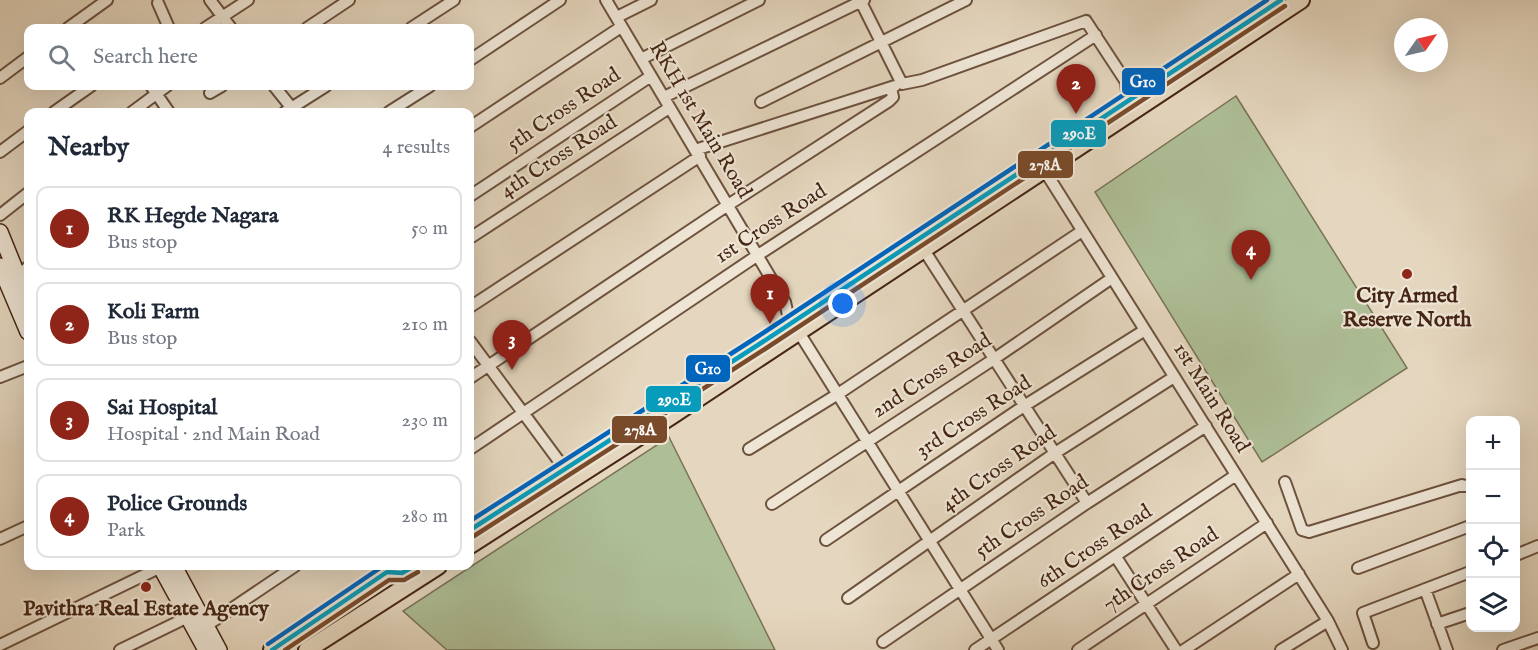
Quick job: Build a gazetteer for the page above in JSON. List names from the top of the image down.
{
  "streets": {
    "street": [
      "5th Cross Road",
      "RKH 1st Main Road",
      "4th Cross Road",
      "1st Cross Road",
      "2nd Cross Road",
      "1st Main Road",
      "3rd Cross Road",
      "6th Cross Road",
      "7th Cross Road"
    ]
  },
  "crossings": [
    ["5th Cross Road", "RKH 1st Main Road"],
    ["5th Cross Road", "1st Main Road"],
    ["RKH 1st Main Road", "4th Cross Road"],
    ["RKH 1st Main Road", "1st Cross Road"],
    ["RKH 1st Main Road", "2nd Cross Road"],
    ["RKH 1st Main Road", "3rd Cross Road"],
    ["RKH 1st Main Road", "6th Cross Road"],
    ["4th Cross Road", "1st Main Road"],
    ["2nd Cross Road", "1st Main Road"],
    ["1st Main Road", "3rd Cross Road"],
    ["1st Main Road", "6th Cross Road"],
    ["1st Main Road", "7th Cross Road"]
  ],
  "places": ["City Armed Reserve North", "Pavithra Real Estate Agency"],
  "lines": ["transit line 290E", "transit line G10", "transit line 278A"],
  "north": "top right",
  "page": {
    "search": "Search here",
    "pins": [
      "2",
      "4",
      "1",
      "3"
    ],
    "heading": ["Nearby", "4 results"],
    "list": [
      {
        "mark": "1",
        "name": "RK Hegde Nagara",
        "note": "Bus stop",
        "value": "50 m"
      },
      {
        "mark": "2",
        "name": "Koli Farm",
        "note": "Bus stop",
        "value": "210 m"
      },
      {
        "mark": "3",
        "name": "Sai Hospital",
        "note": "Hospital · 2nd Main Road",
        "value": "230 m"
      },
      {
        "mark": "4",
        "name": "Police Grounds",
        "note": "Park",
        "value": "280 m"
      }
    ],
    "map_buttons": ["+", "−"]
  }
}
